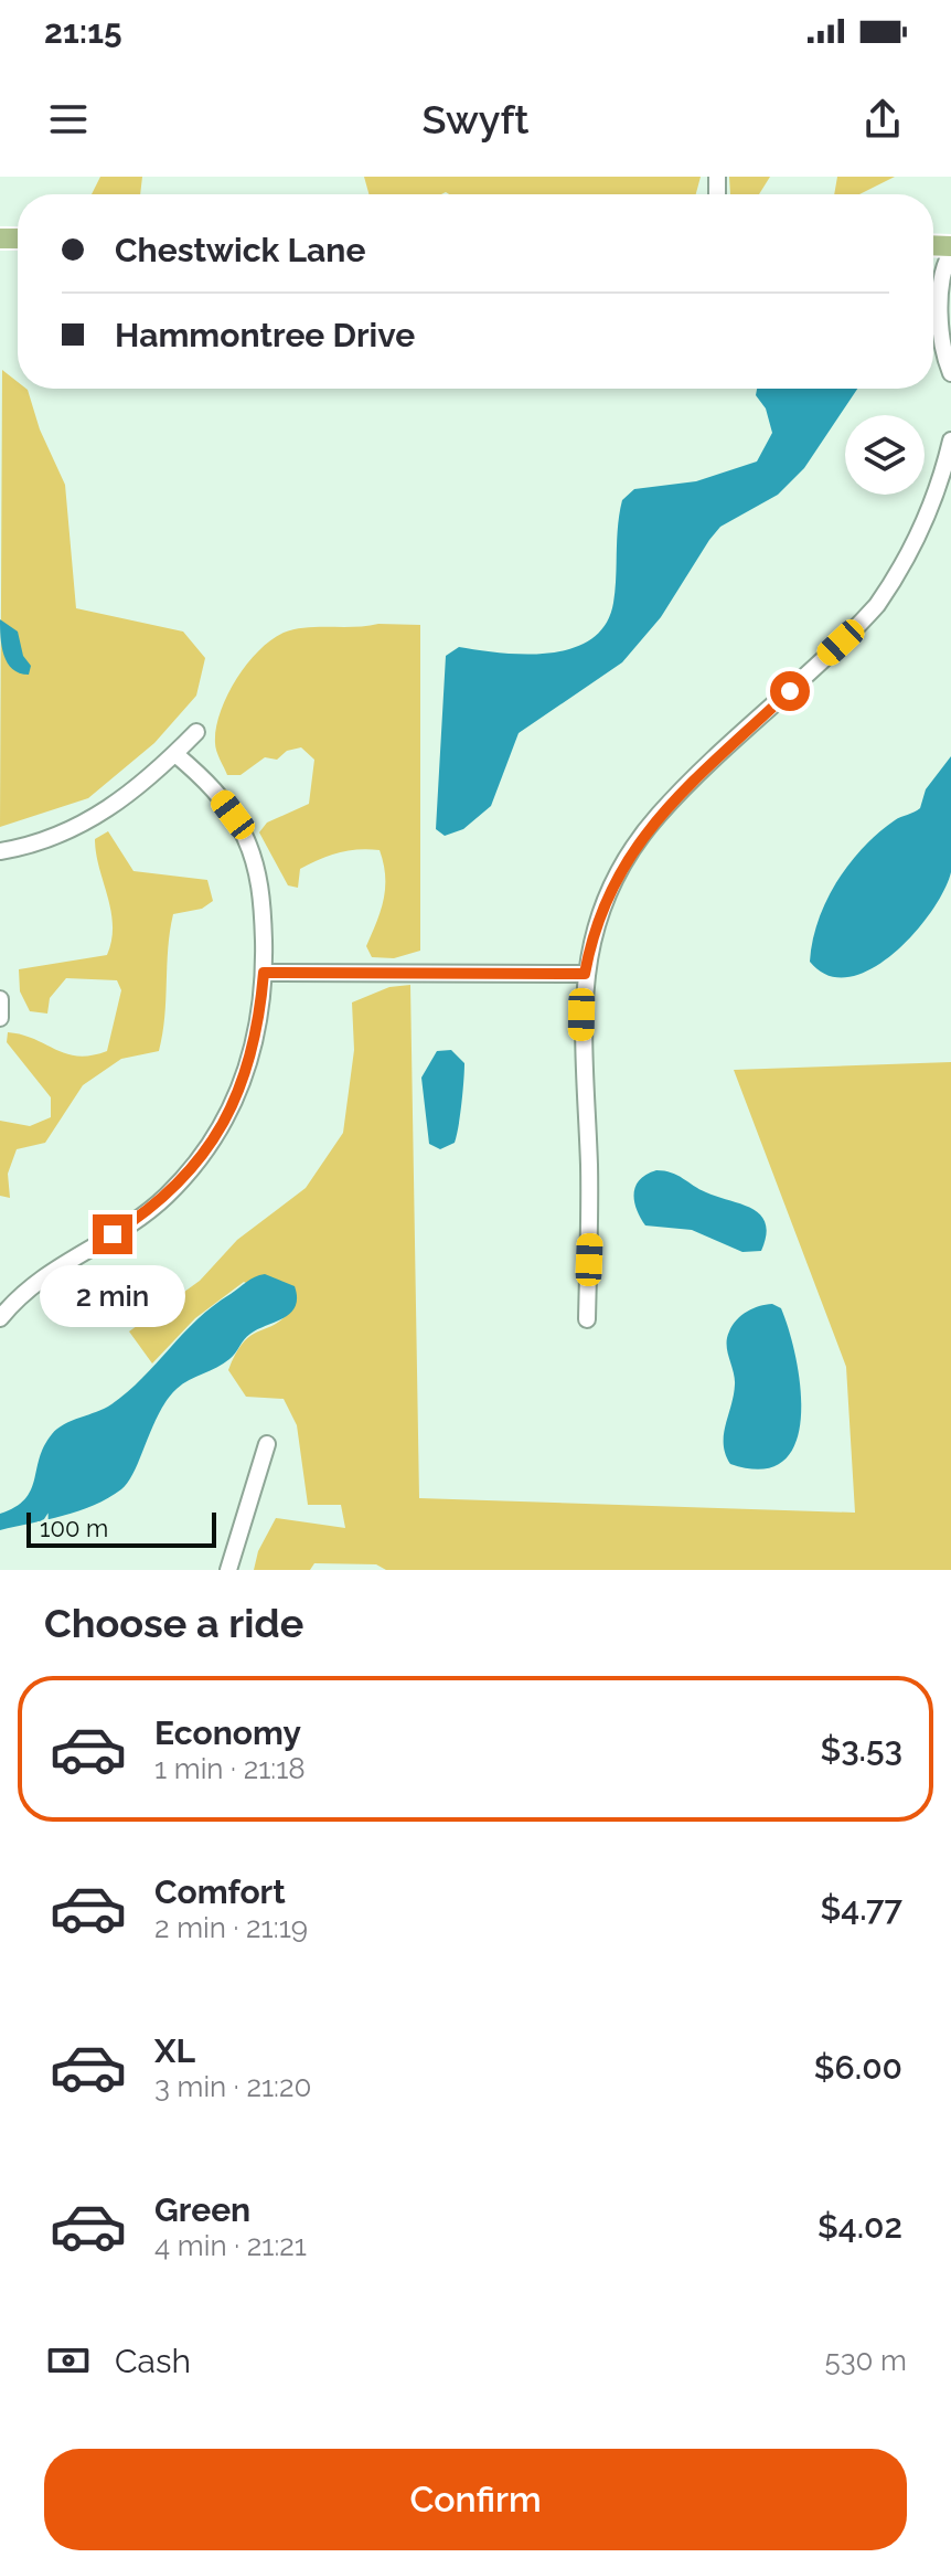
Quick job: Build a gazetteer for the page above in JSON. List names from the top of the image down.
{
  "scale_bar": "100 m",
  "page": {
    "status": "21:15",
    "header": "Swyft",
    "banner": ["Chestwick Lane", "Hammontree Drive"],
    "bubble": "2 min",
    "scale": "100 m",
    "heading": "Choose a ride",
    "list": [
      {
        "name": "Economy",
        "note": "1 min · 21:18",
        "value": "$3.53"
      },
      {
        "name": "Comfort",
        "note": "2 min · 21:19",
        "value": "$4.77"
      },
      {
        "name": "XL",
        "note": "3 min · 21:20",
        "value": "$6.00"
      },
      {
        "name": "Green",
        "note": "4 min · 21:21",
        "value": "$4.02"
      }
    ],
    "pay": ["Cash", "530 m"],
    "buttons": "Confirm"
  }
}
